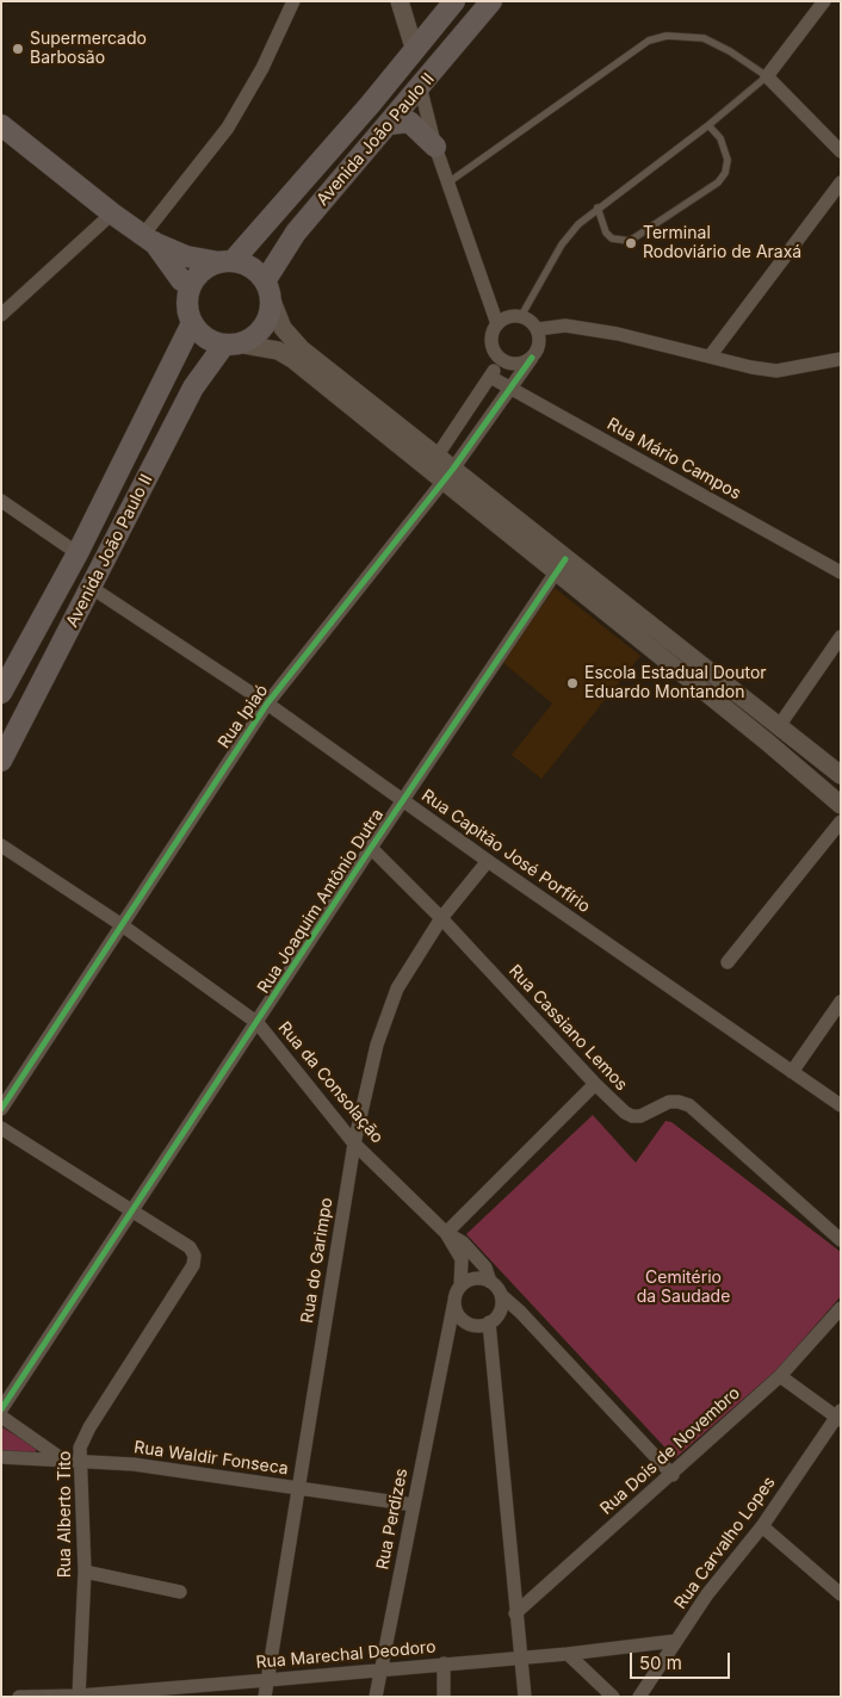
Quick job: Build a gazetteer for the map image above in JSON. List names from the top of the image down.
{
  "streets": {
    "main road": ["Avenida João Paulo II"],
    "street": [
      "Rua Mário Campos",
      "Rua Ipiaó",
      "Rua Capitão José Porfírio",
      "Rua Joaquim Antônio Dutra",
      "Rua Cassiano Lemos",
      "Rua da Consolação",
      "Rua do Garimpo",
      "Rua Dois de Novembro",
      "Rua Waldir Fonseca",
      "Rua Alberto Tito",
      "Rua Perdizes",
      "Rua Carvalho Lopes",
      "Rua Marechal Deodoro"
    ]
  },
  "crossings": [
    ["Avenida João Paulo II", "Rua Capitão José Porfírio"],
    ["Rua Mário Campos", "Rua Ipiaó"],
    ["Rua Ipiaó", "Rua Capitão José Porfírio"],
    ["Rua Ipiaó", "Rua da Consolação"],
    ["Rua Capitão José Porfírio", "Rua Joaquim Antônio Dutra"],
    ["Rua Capitão José Porfírio", "Rua do Garimpo"],
    ["Rua Joaquim Antônio Dutra", "Rua Cassiano Lemos"],
    ["Rua Joaquim Antônio Dutra", "Rua da Consolação"],
    ["Rua Joaquim Antônio Dutra", "Rua Alberto Tito"],
    ["Rua Cassiano Lemos", "Rua do Garimpo"],
    ["Rua da Consolação", "Rua do Garimpo"],
    ["Rua da Consolação", "Rua Perdizes"],
    ["Rua do Garimpo", "Rua Waldir Fonseca"],
    ["Rua do Garimpo", "Rua Marechal Deodoro"],
    ["Rua Waldir Fonseca", "Rua Alberto Tito"],
    ["Rua Waldir Fonseca", "Rua Perdizes"],
    ["Rua Alberto Tito", "Rua Marechal Deodoro"],
    ["Rua Perdizes", "Rua Marechal Deodoro"],
    ["Rua Carvalho Lopes", "Rua Marechal Deodoro"]
  ],
  "parks": ["Cemitério da Saudade"],
  "places": ["Supermercado Barbosão", "Terminal Rodoviário de Araxá", "Escola Estadual Doutor Eduardo Montandon"],
  "scale_bar": "50 m"
}
